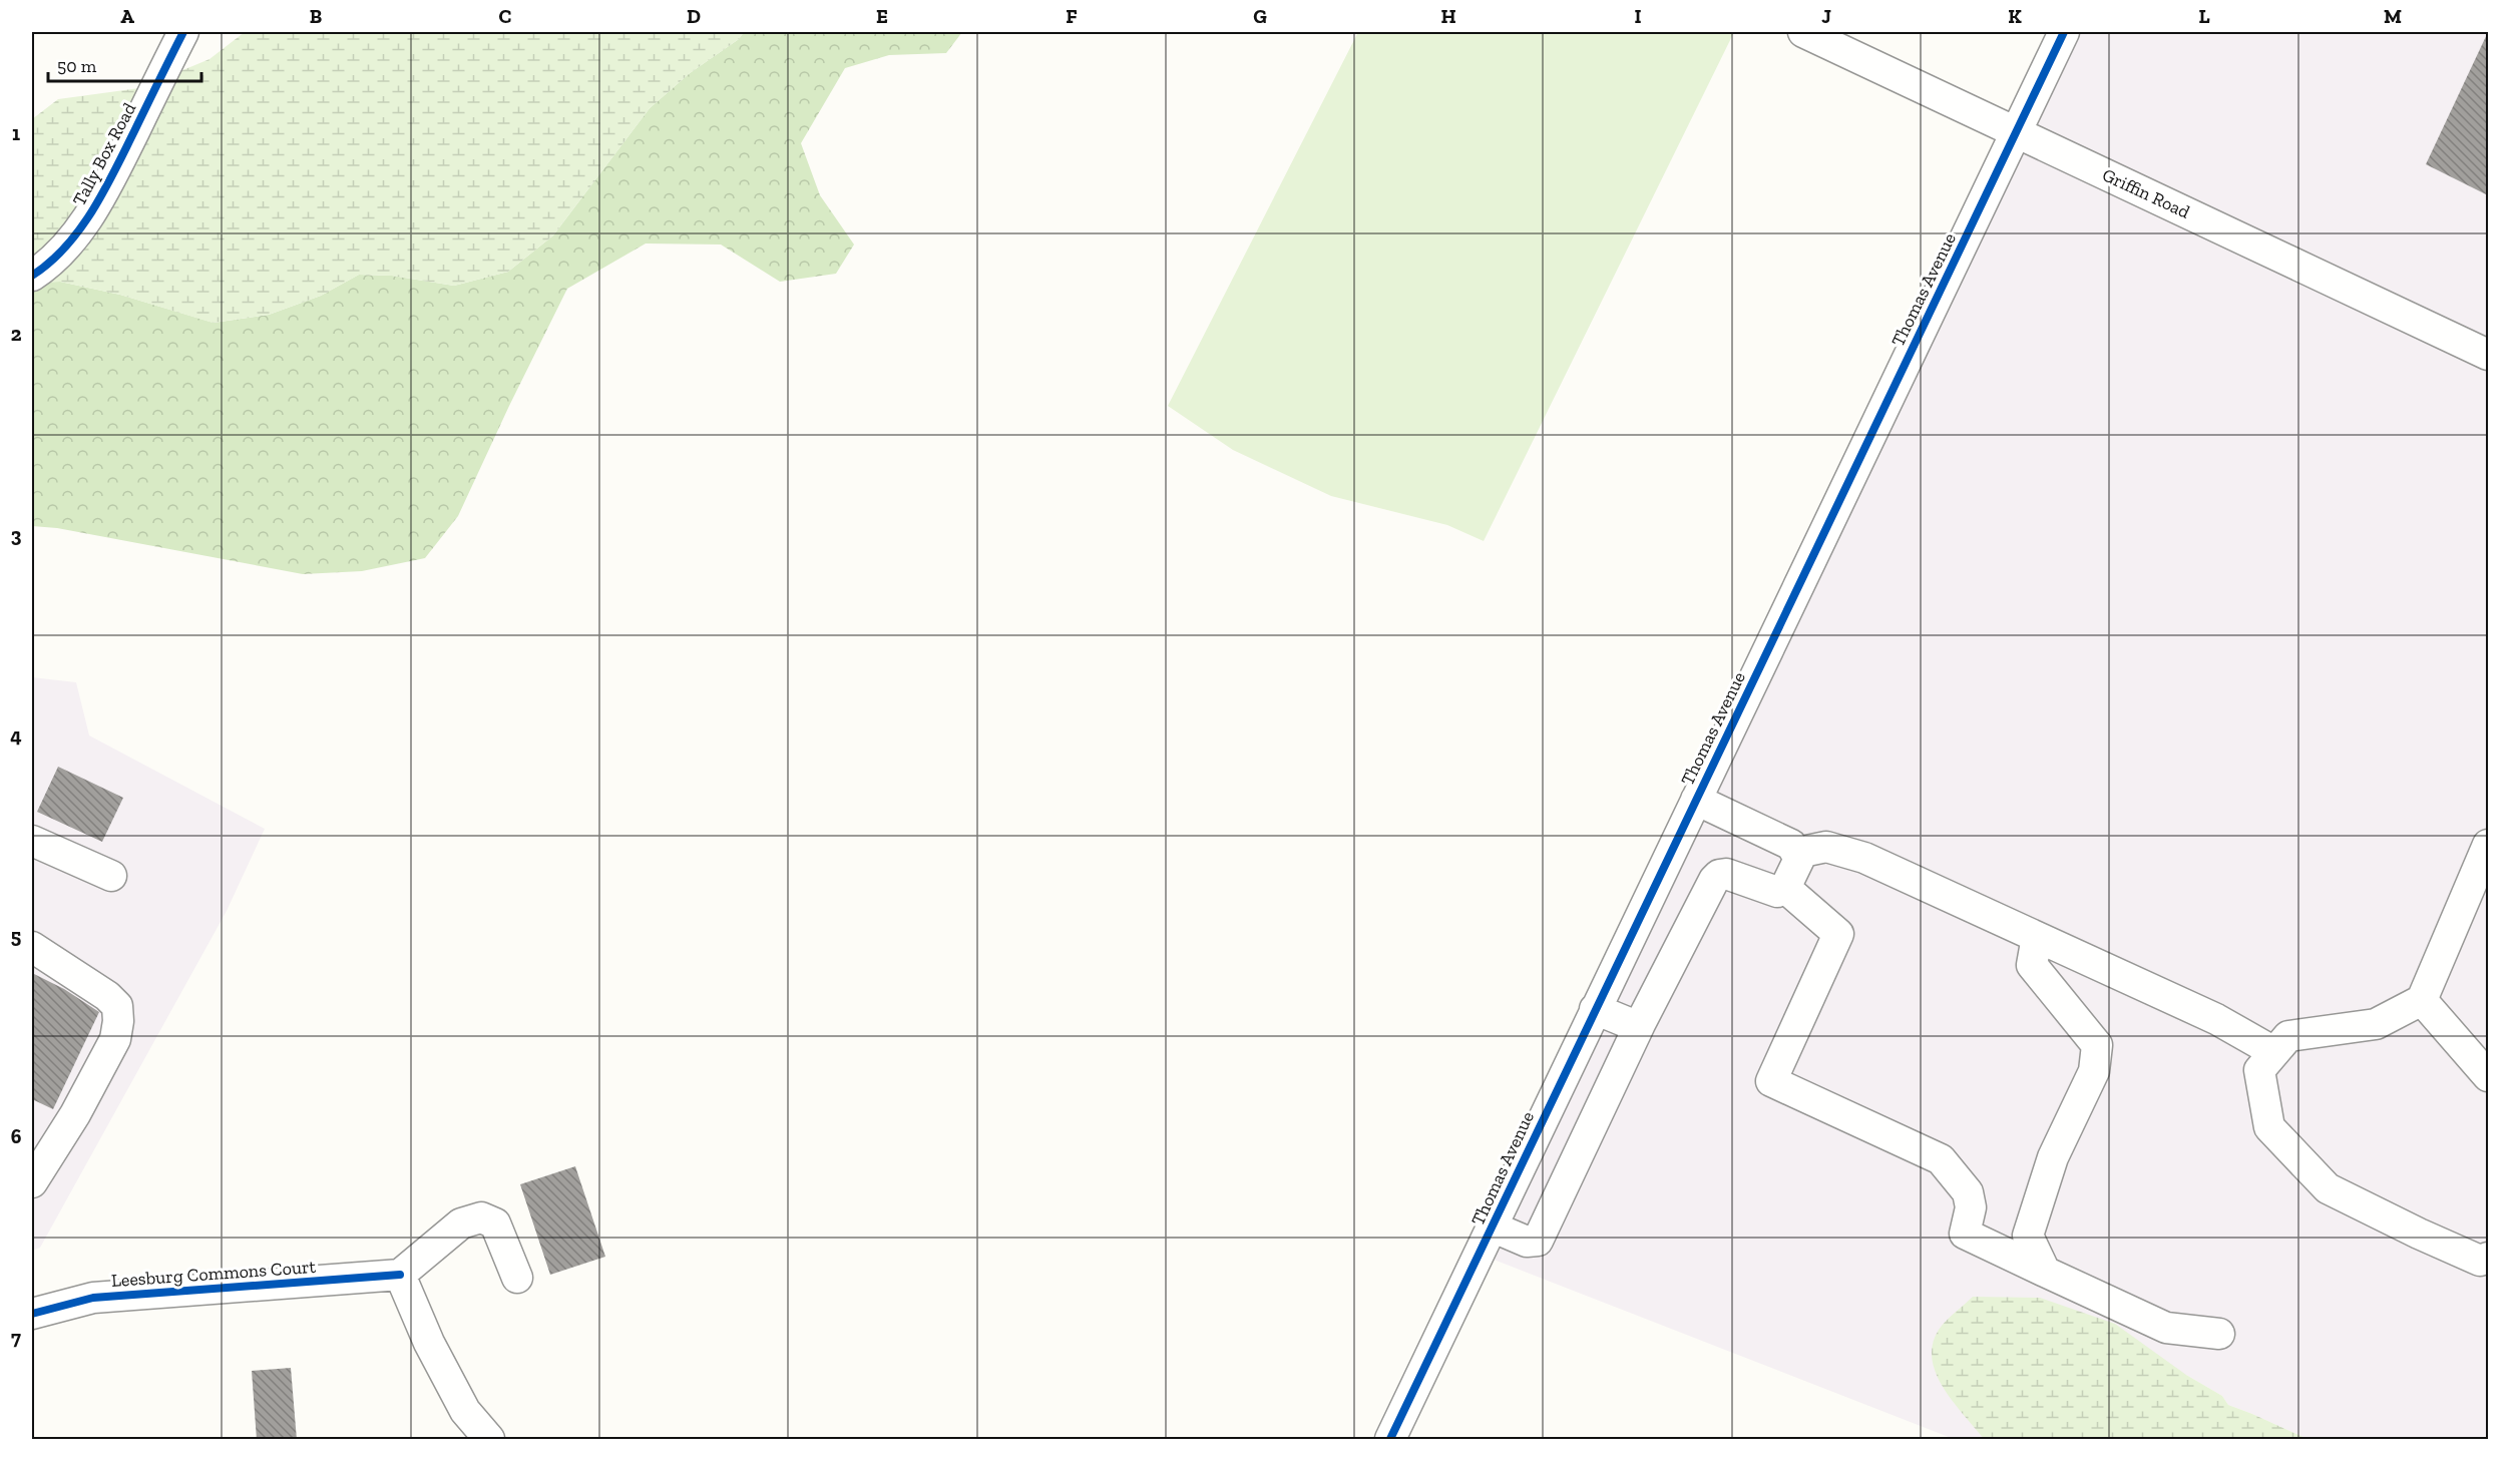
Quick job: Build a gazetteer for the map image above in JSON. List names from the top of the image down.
{
  "streets": {
    "street": [
      "Tally Box Road",
      "Griffin Road",
      "Thomas Avenue",
      "Leesburg Commons Court"
    ]
  },
  "crossings": [
    ["Griffin Road", "Thomas Avenue"]
  ],
  "scale_bar": "50 m",
  "grid": {
    "columns": [
      "A",
      "B",
      "C",
      "D",
      "E",
      "F",
      "G",
      "H",
      "I",
      "J",
      "K",
      "L",
      "M"
    ],
    "rows": [
      "1",
      "2",
      "3",
      "4",
      "5",
      "6",
      "7"
    ]
  }
}
